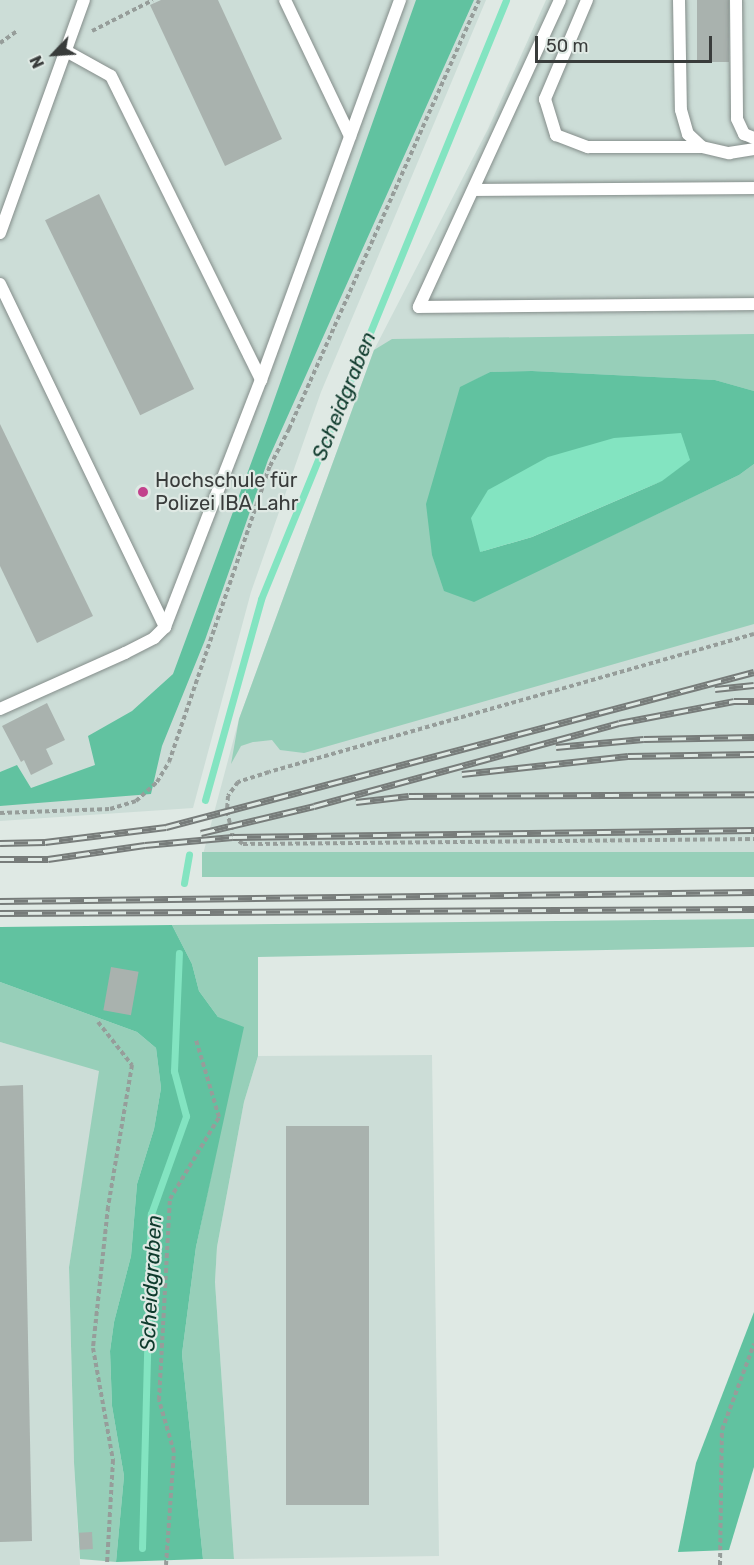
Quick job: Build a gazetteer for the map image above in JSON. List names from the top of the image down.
{
  "water": ["Scheidgraben"],
  "places": ["Hochschule für Polizei IBA Lahr"],
  "scale_bar": "50 m",
  "north": "bottom left"
}
